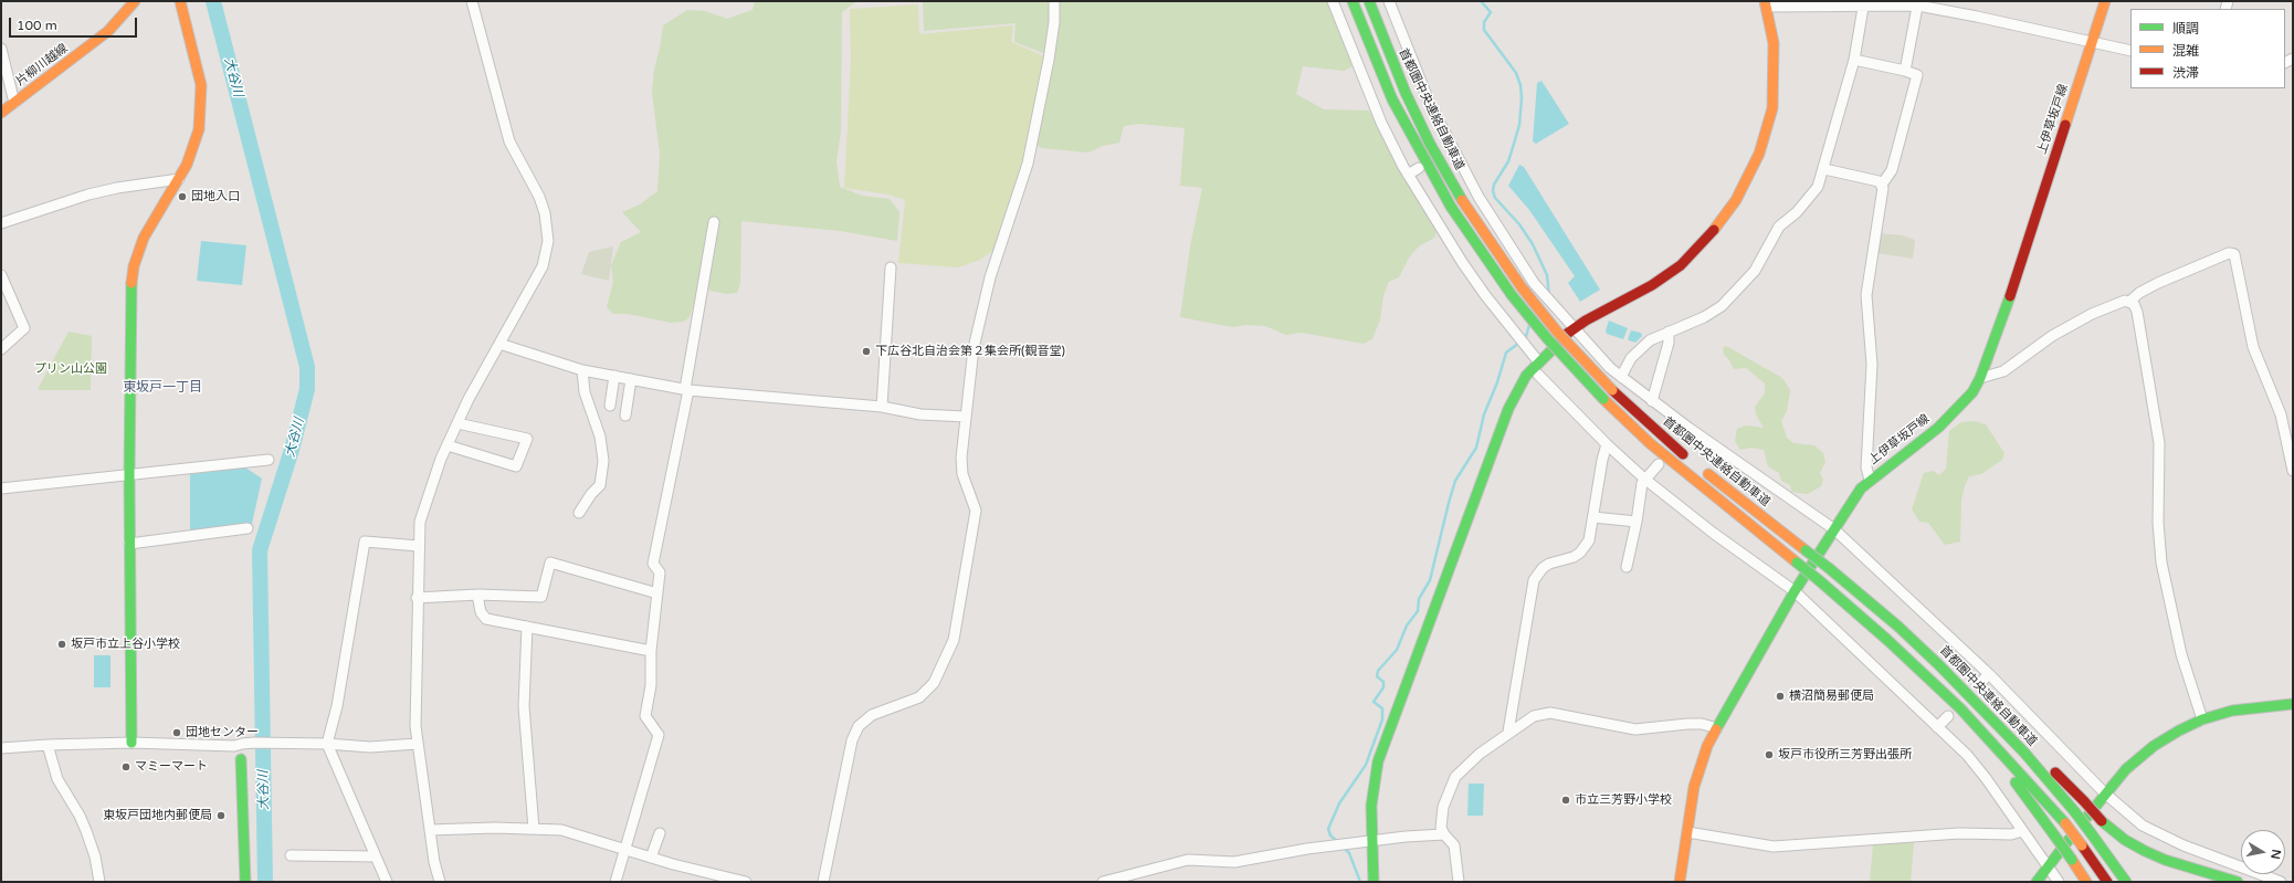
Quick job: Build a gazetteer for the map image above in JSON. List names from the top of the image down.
{
  "streets": {
    "main road": ["片柳川越線", "首都圏中央連絡自動車道", "上伊草坂戸線"]
  },
  "districts": ["東坂戸一丁目"],
  "water": ["大谷川"],
  "parks": ["プリン山公園"],
  "places": [
    "団地入口",
    "下広谷北自治会第２集会所(観音堂)",
    "坂戸市立上谷小学校",
    "横沼簡易郵便局",
    "団地センター",
    "坂戸市役所三芳野出張所",
    "マミーマート",
    "市立三芳野小学校",
    "東坂戸団地内郵便局"
  ],
  "legend": ["順調", "混雑", "渋滞"],
  "scale_bar": "100 m",
  "north": "right"
}
